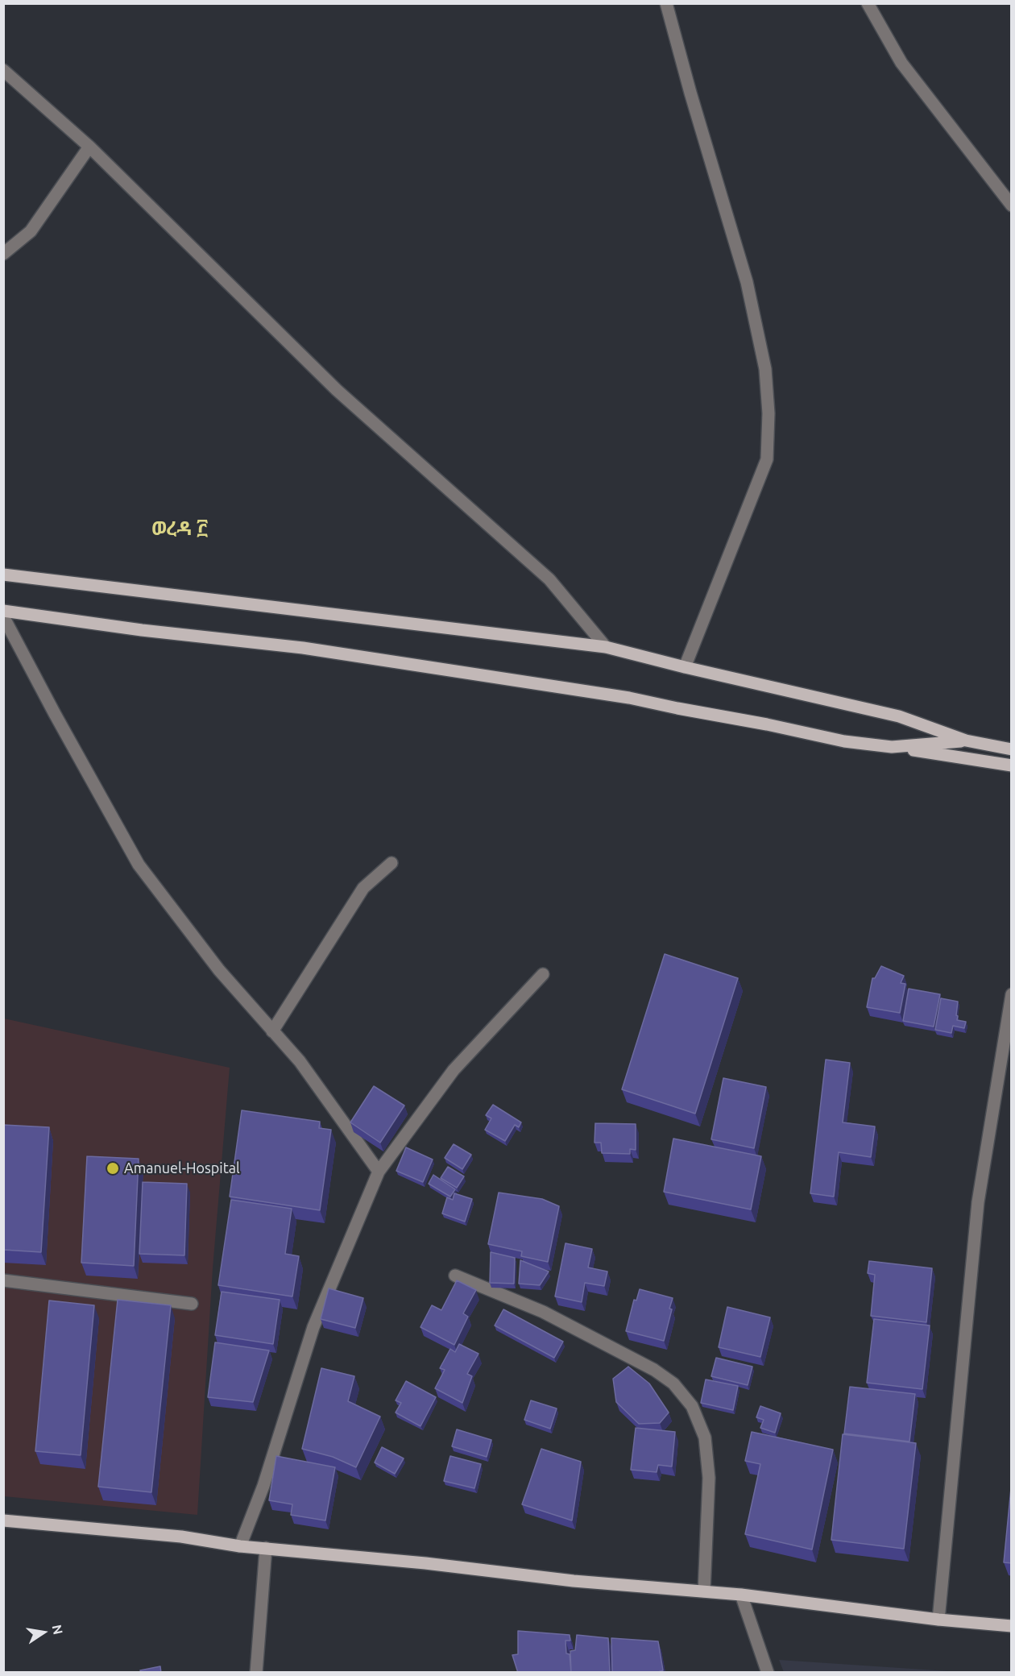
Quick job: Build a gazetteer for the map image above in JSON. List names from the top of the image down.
{
  "districts": ["ወረዳ ፫"],
  "places": ["Amanuel-Hospital"],
  "north": "right"
}
